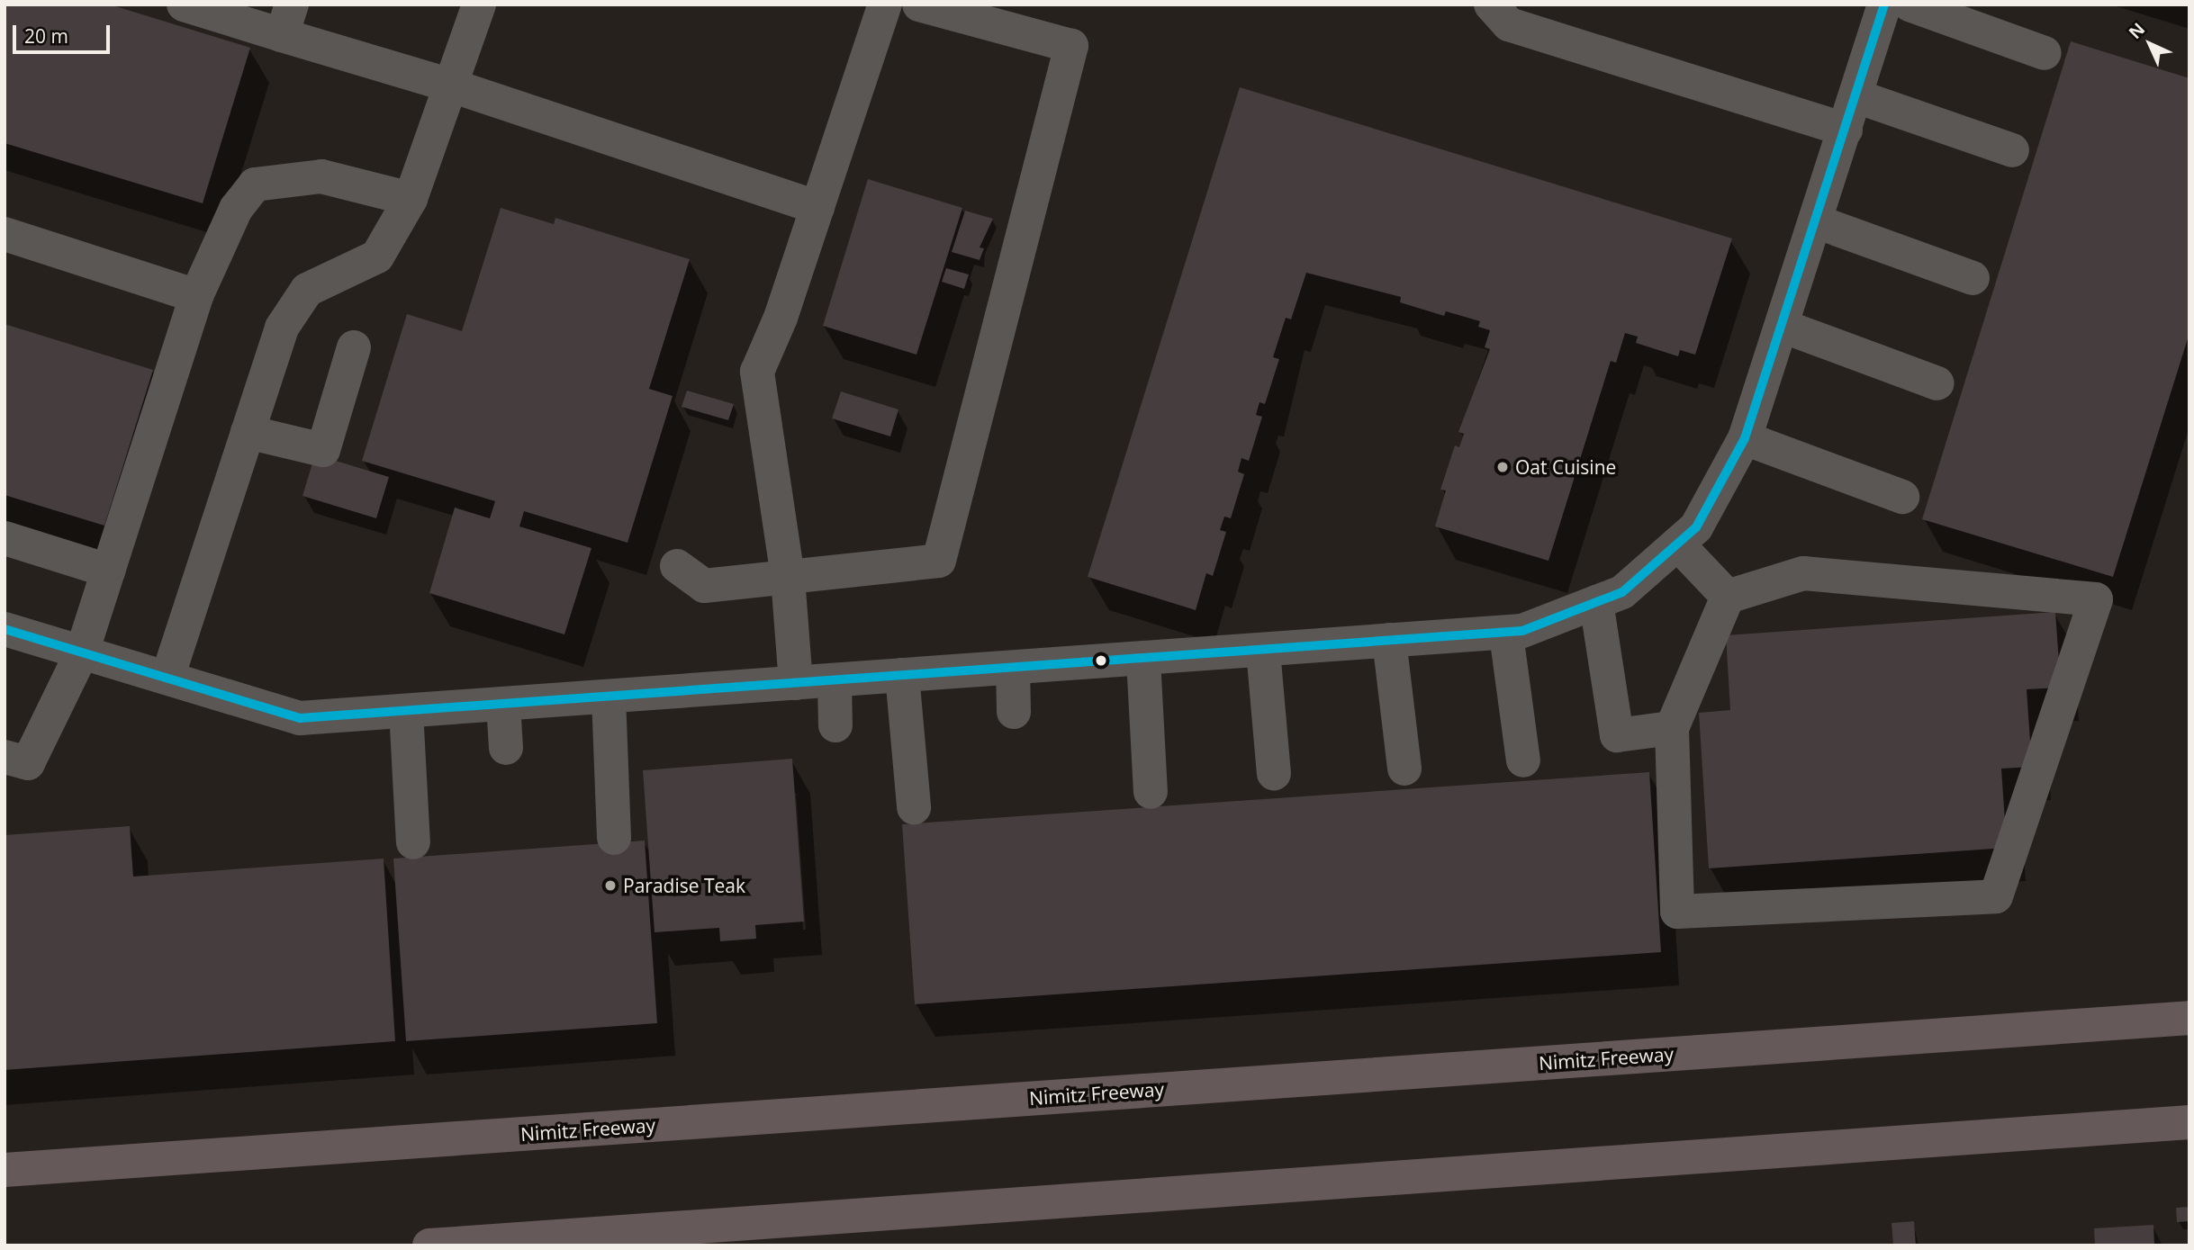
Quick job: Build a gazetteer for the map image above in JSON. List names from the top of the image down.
{
  "streets": {
    "highway": ["Nimitz Freeway"]
  },
  "places": ["Oat Cuisine", "Paradise Teak"],
  "scale_bar": "20 m",
  "north": "top left"
}
